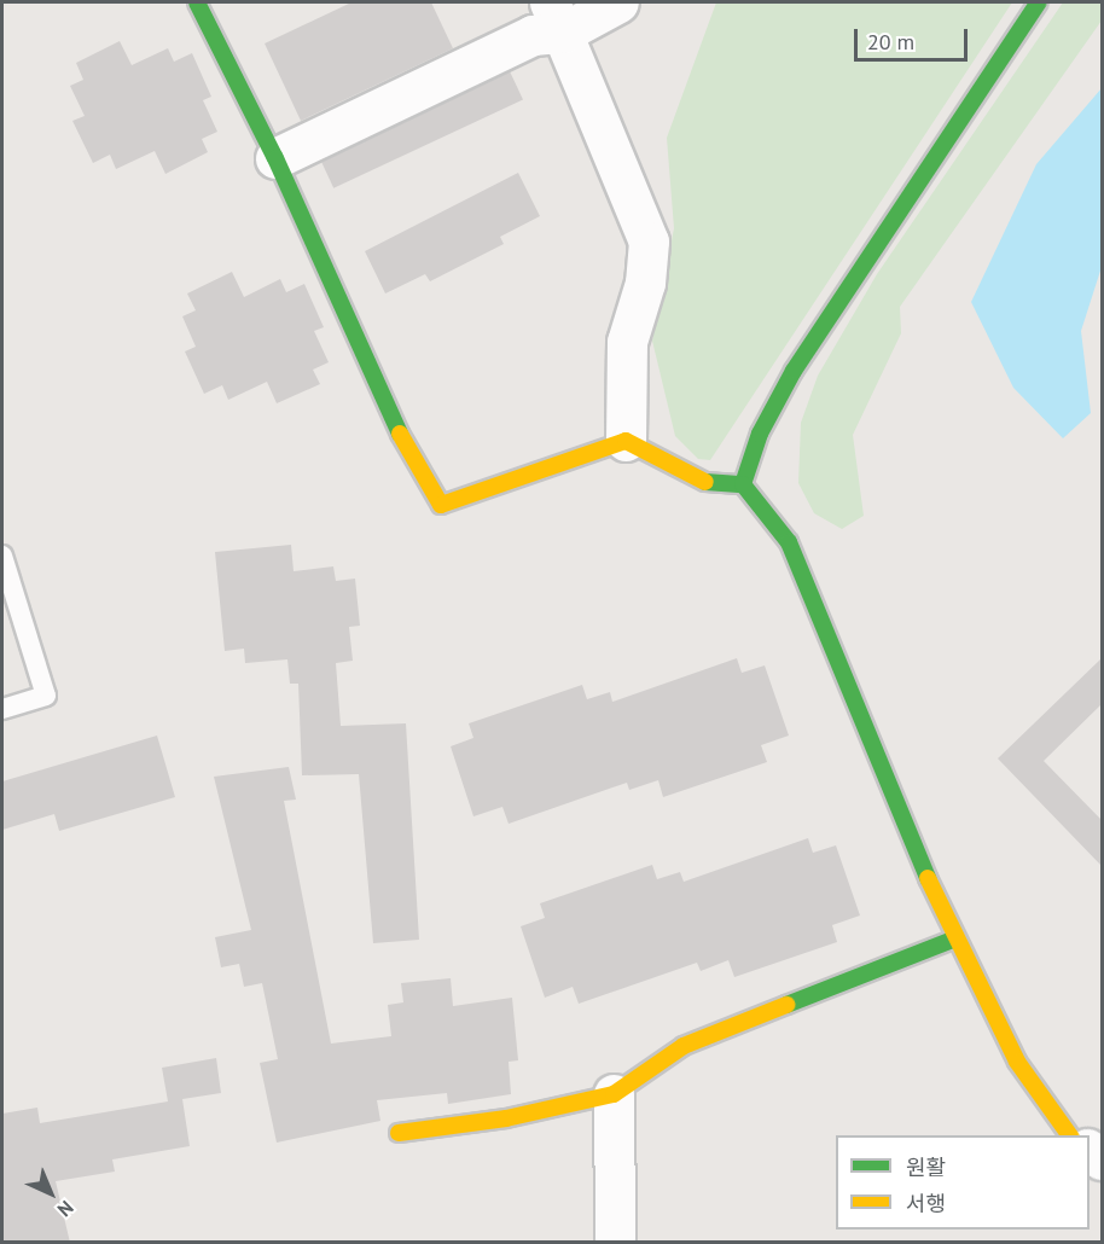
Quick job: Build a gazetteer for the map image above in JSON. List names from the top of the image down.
{
  "legend": ["원활", "서행"],
  "scale_bar": "20 m",
  "north": "bottom right"
}
